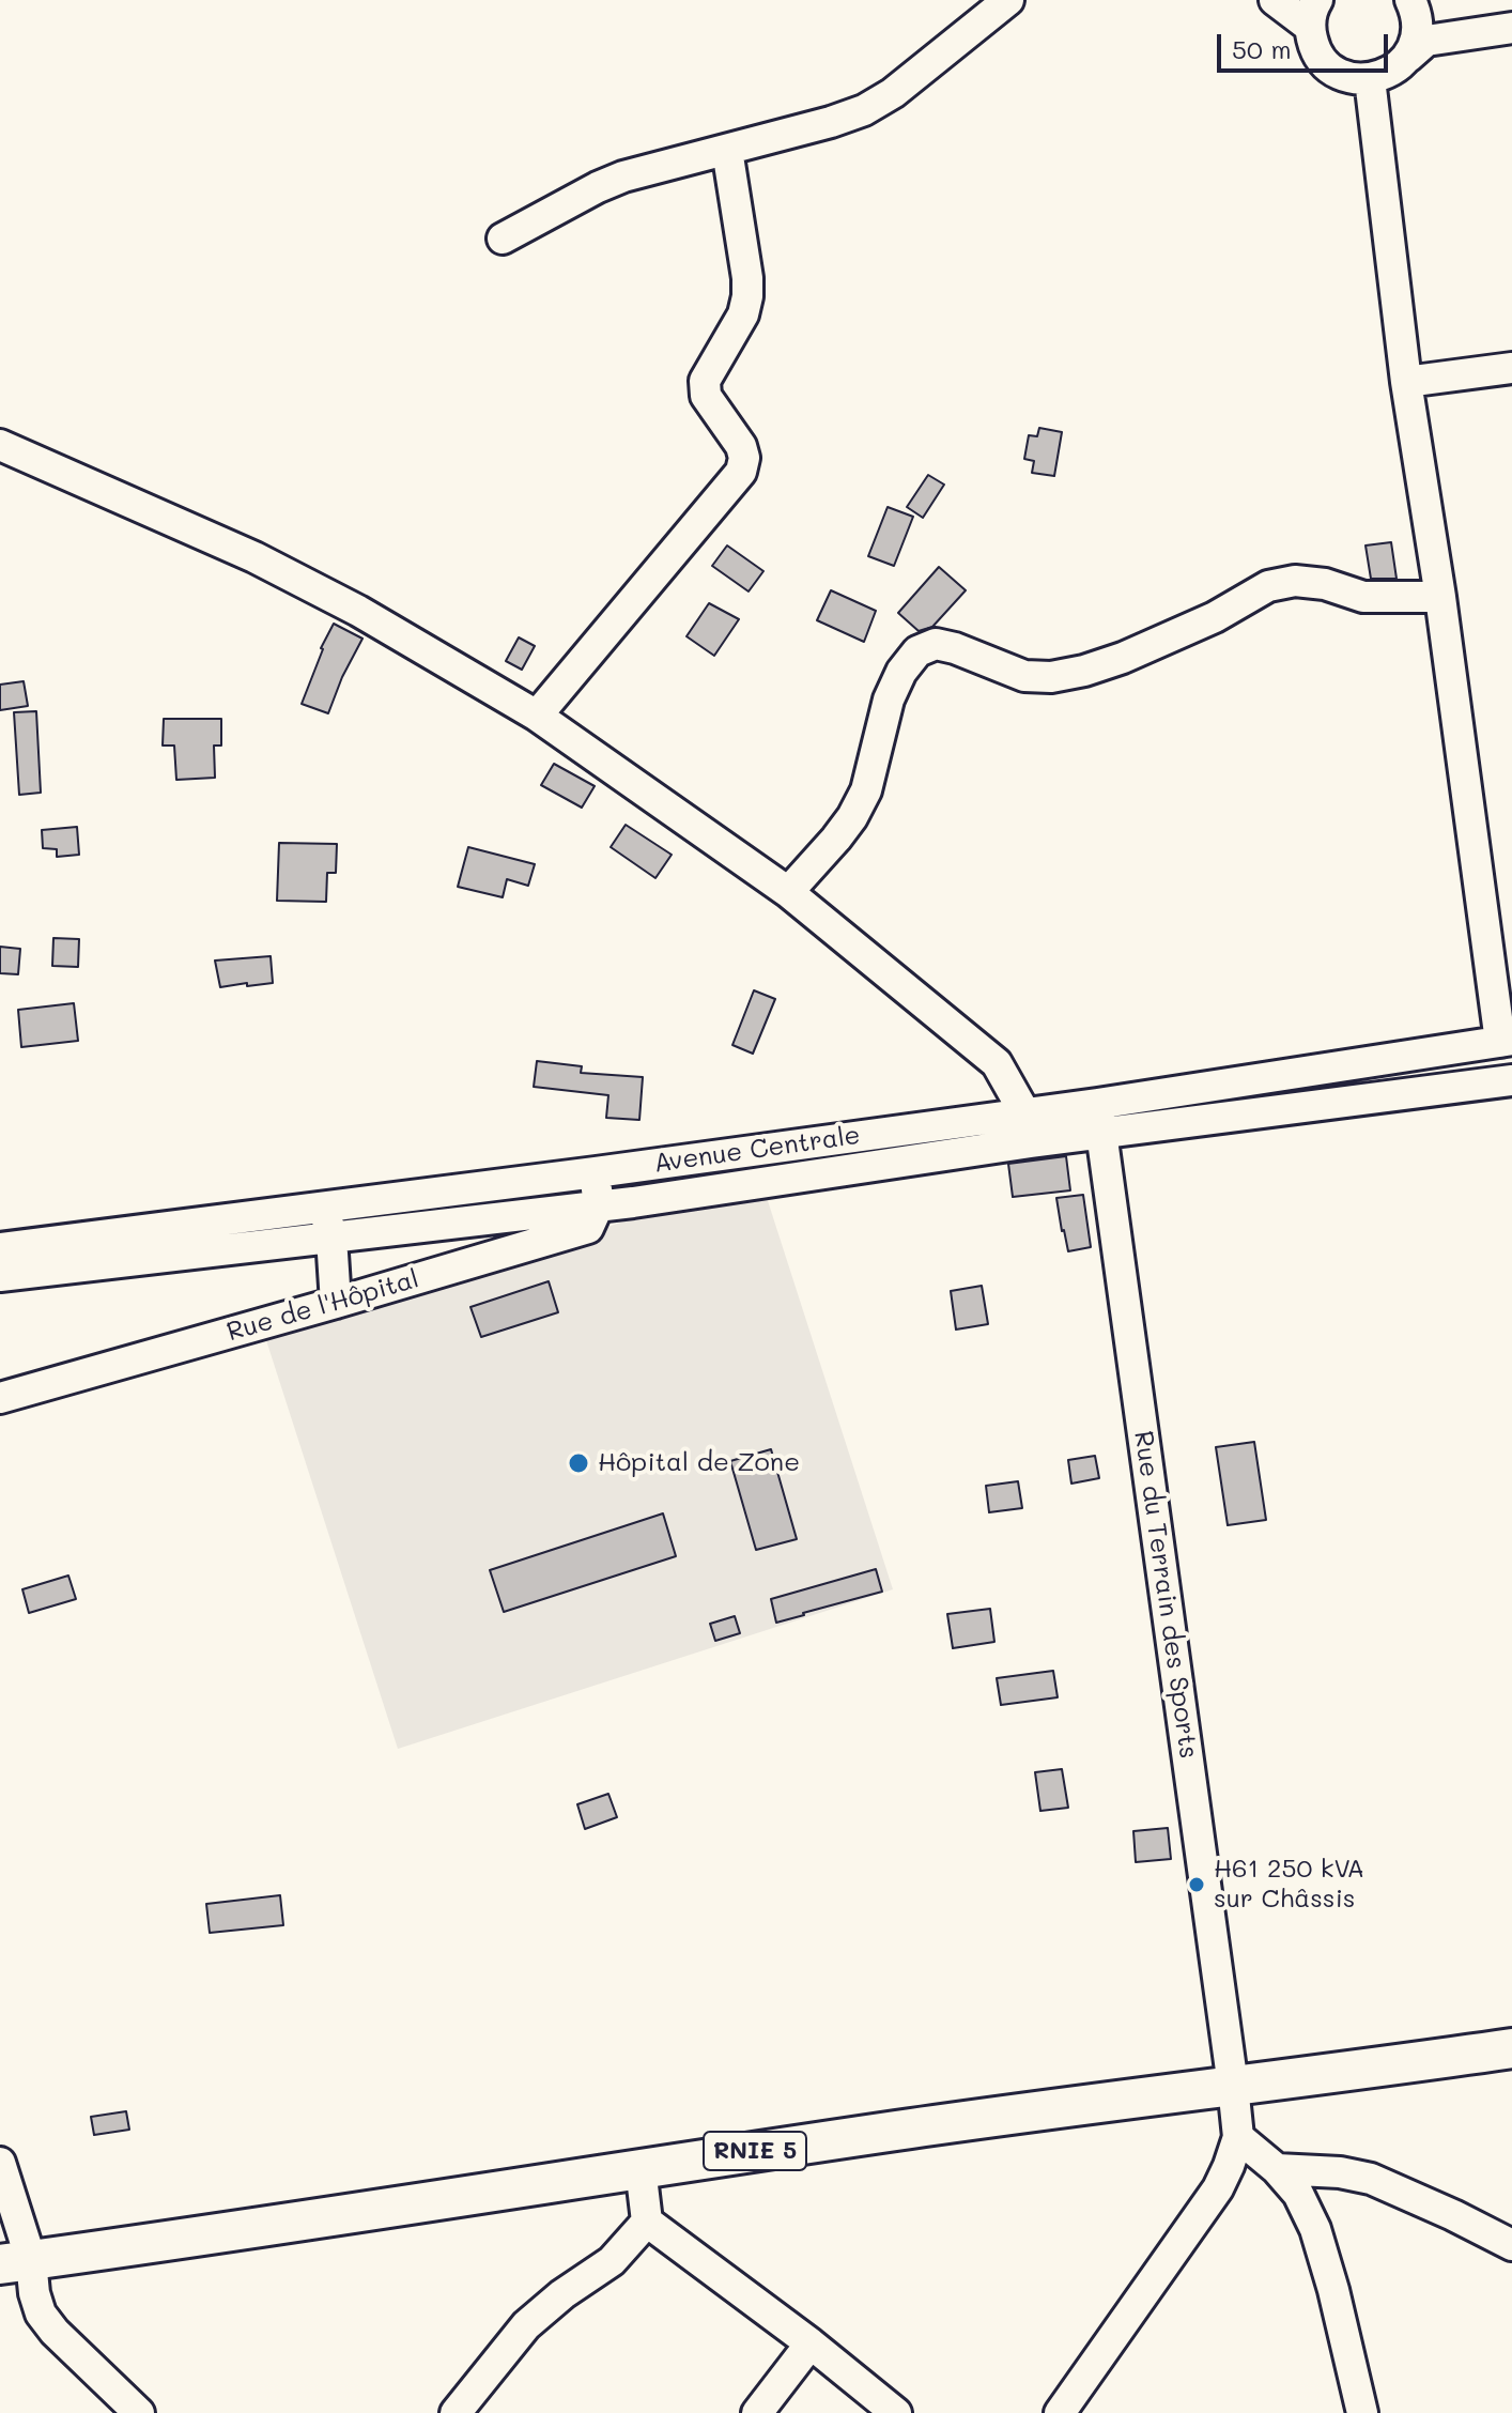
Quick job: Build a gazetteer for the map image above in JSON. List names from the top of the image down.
{
  "streets": {
    "main road": ["RNIE 5"],
    "street": ["Avenue Centrale", "Rue de l'Hôpital", "Rue du Terrain des Sports"]
  },
  "crossings": [
    ["Avenue Centrale", "Rue de l'Hôpital"],
    ["Avenue Centrale", "Rue du Terrain des Sports"],
    ["Rue du Terrain des Sports", "RNIE 5"]
  ],
  "places": ["Hôpital de Zone", "H61 250 kVA sur Châssis"],
  "scale_bar": "50 m"
}
